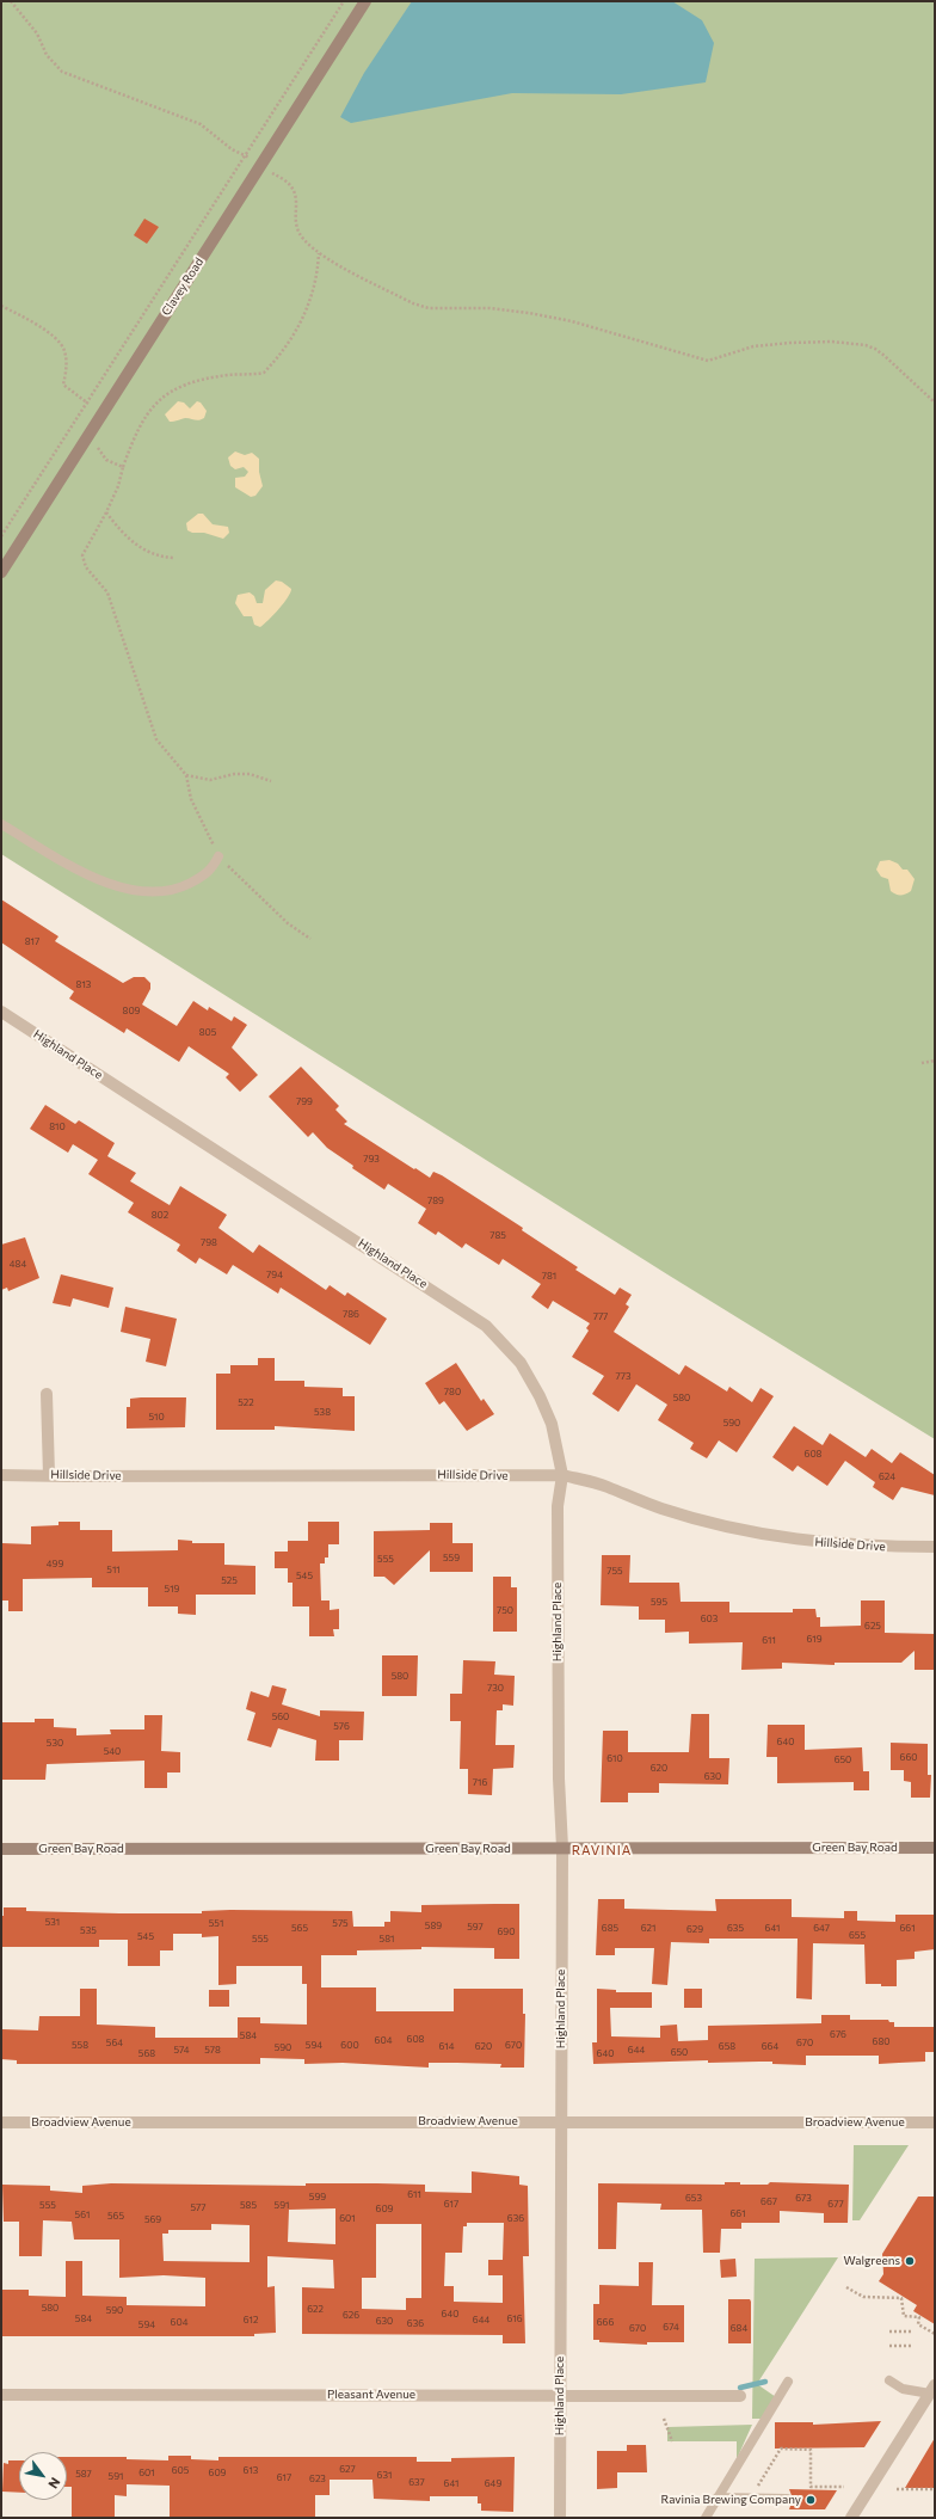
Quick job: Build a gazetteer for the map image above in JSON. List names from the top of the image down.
{
  "streets": {
    "main road": ["Clavey Road", "Green Bay Road"],
    "street": [
      "Highland Place",
      "Hillside Drive",
      "Broadview Avenue",
      "Pleasant Avenue"
    ]
  },
  "crossings": [
    ["Highland Place", "Hillside Drive"],
    ["Highland Place", "Green Bay Road"],
    ["Highland Place", "Broadview Avenue"],
    ["Highland Place", "Pleasant Avenue"]
  ],
  "districts": ["RAVINIA"],
  "places": ["Walgreens", "Ravinia Brewing Company"],
  "house_numbers": [
    "817",
    "813",
    "809",
    "805",
    "799",
    "810",
    "793",
    "789",
    "802",
    "785",
    "798",
    "484",
    "794",
    "781",
    "786",
    "777",
    "773",
    "780",
    "580",
    "522",
    "538",
    "510",
    "590",
    "608",
    "624",
    "559",
    "555",
    "499",
    "511",
    "755",
    "545",
    "525",
    "519",
    "595",
    "750",
    "603",
    "625",
    "619",
    "611",
    "580",
    "730",
    "560",
    "576",
    "640",
    "530",
    "540",
    "660",
    "610",
    "650",
    "620",
    "630",
    "716",
    "531",
    "551",
    "575",
    "589",
    "597",
    "565",
    "685",
    "621",
    "635",
    "641",
    "647",
    "661",
    "629",
    "535",
    "690",
    "655",
    "545",
    "555",
    "581",
    "676",
    "584",
    "608",
    "604",
    "680",
    "564",
    "670",
    "558",
    "594",
    "600",
    "670",
    "614",
    "620",
    "658",
    "664",
    "590",
    "574",
    "578",
    "644",
    "650",
    "568",
    "640",
    "611",
    "599",
    "653",
    "673",
    "667",
    "617",
    "677",
    "555",
    "585",
    "591",
    "577",
    "609",
    "661",
    "561",
    "565",
    "601",
    "636",
    "569",
    "580",
    "622",
    "590",
    "640",
    "626",
    "584",
    "616",
    "612",
    "644",
    "630",
    "604",
    "666",
    "636",
    "594",
    "674",
    "670",
    "684",
    "627",
    "605",
    "613",
    "601",
    "609",
    "587",
    "631",
    "591",
    "617",
    "623",
    "637",
    "641",
    "649"
  ],
  "north": "bottom right"
}
